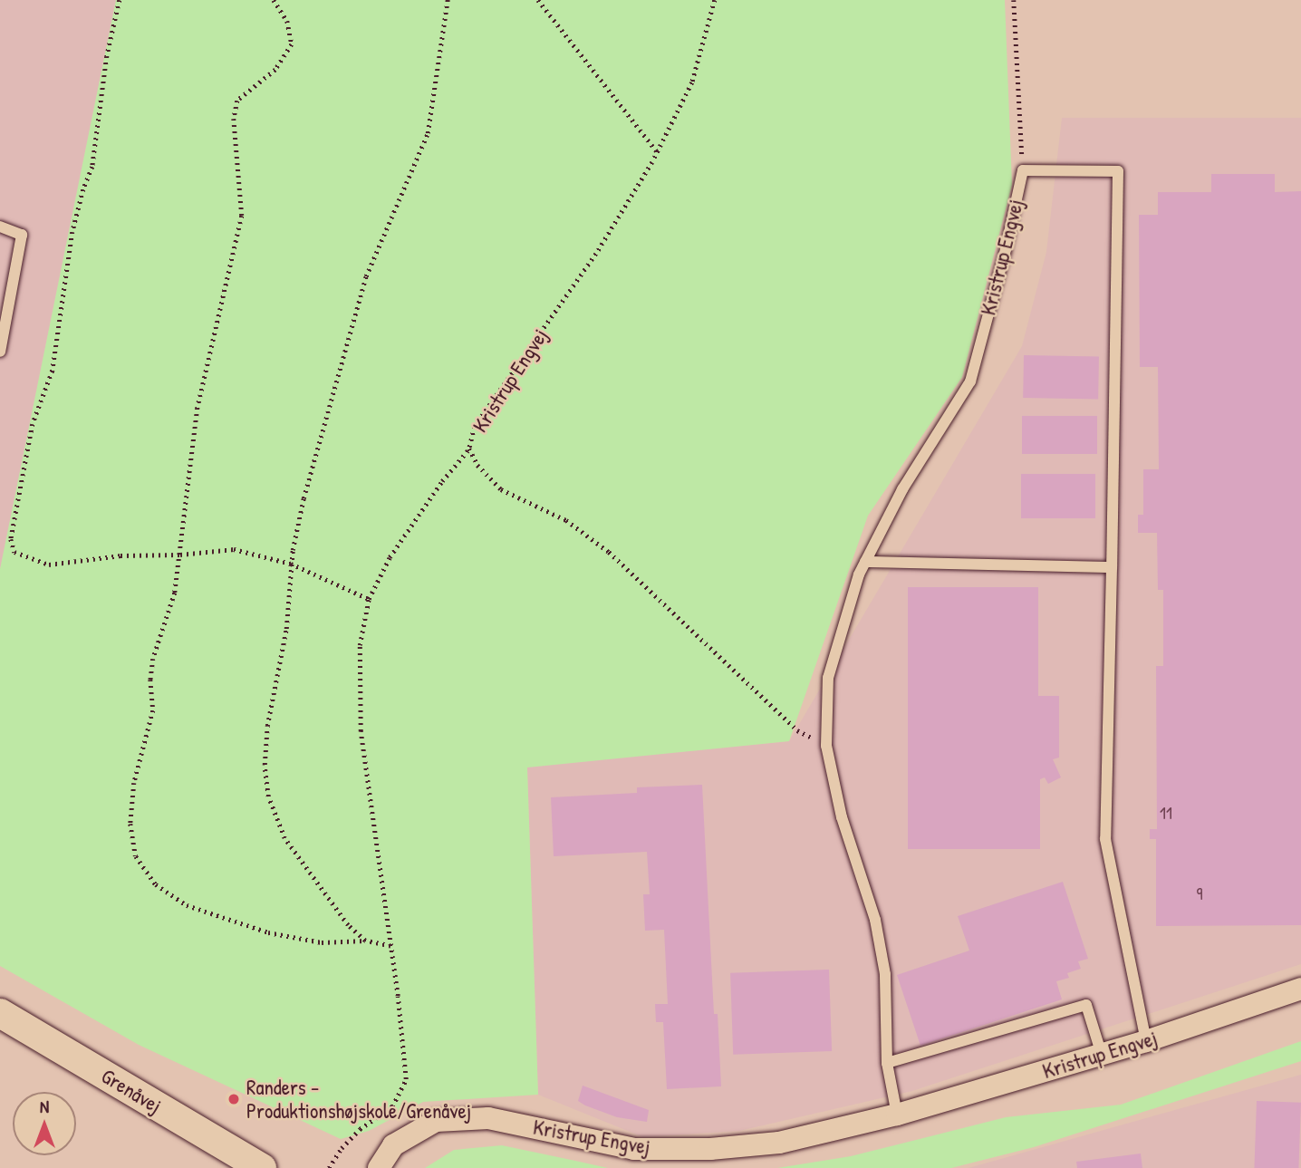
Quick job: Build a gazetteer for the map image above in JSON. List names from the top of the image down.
{
  "streets": {
    "street": ["Kristrup Engvej", "Grenåvej"]
  },
  "places": ["Randers - Produktionshøjskole/Grenåvej"],
  "house_numbers": ["11", "9"],
  "north": "top"
}
